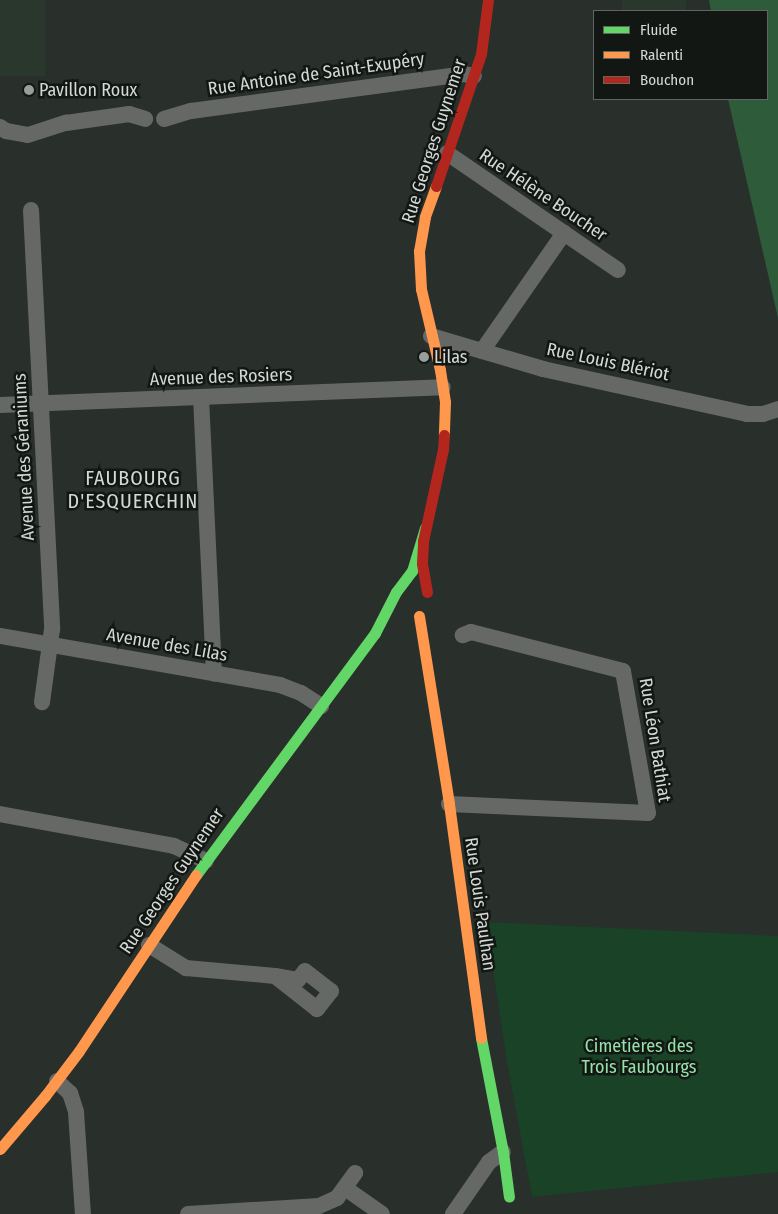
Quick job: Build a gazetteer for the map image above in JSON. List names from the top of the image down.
{
  "streets": {
    "main road": ["Rue Georges Guynemer", "Rue Louis Paulhan"],
    "street": [
      "Rue Antoine de Saint-Exupéry",
      "Rue Hélène Boucher",
      "Rue Louis Blériot",
      "Avenue des Rosiers",
      "Avenue des Géraniums",
      "Avenue des Lilas",
      "Rue Léon Bathiat"
    ]
  },
  "crossings": [
    ["Rue Antoine de Saint-Exupéry", "Rue Georges Guynemer"],
    ["Rue Georges Guynemer", "Rue Hélène Boucher"],
    ["Rue Georges Guynemer", "Rue Louis Blériot"],
    ["Rue Georges Guynemer", "Avenue des Rosiers"],
    ["Rue Georges Guynemer", "Avenue des Lilas"],
    ["Rue Georges Guynemer", "Rue Louis Paulhan"],
    ["Avenue des Rosiers", "Avenue des Géraniums"],
    ["Avenue des Géraniums", "Avenue des Lilas"],
    ["Rue Léon Bathiat", "Rue Louis Paulhan"]
  ],
  "districts": ["FAUBOURG D'ESQUERCHIN"],
  "parks": ["Cimetières des Trois Faubourgs"],
  "places": ["Pavillon Roux", "Lilas"],
  "legend": ["Fluide", "Ralenti", "Bouchon"]
}
